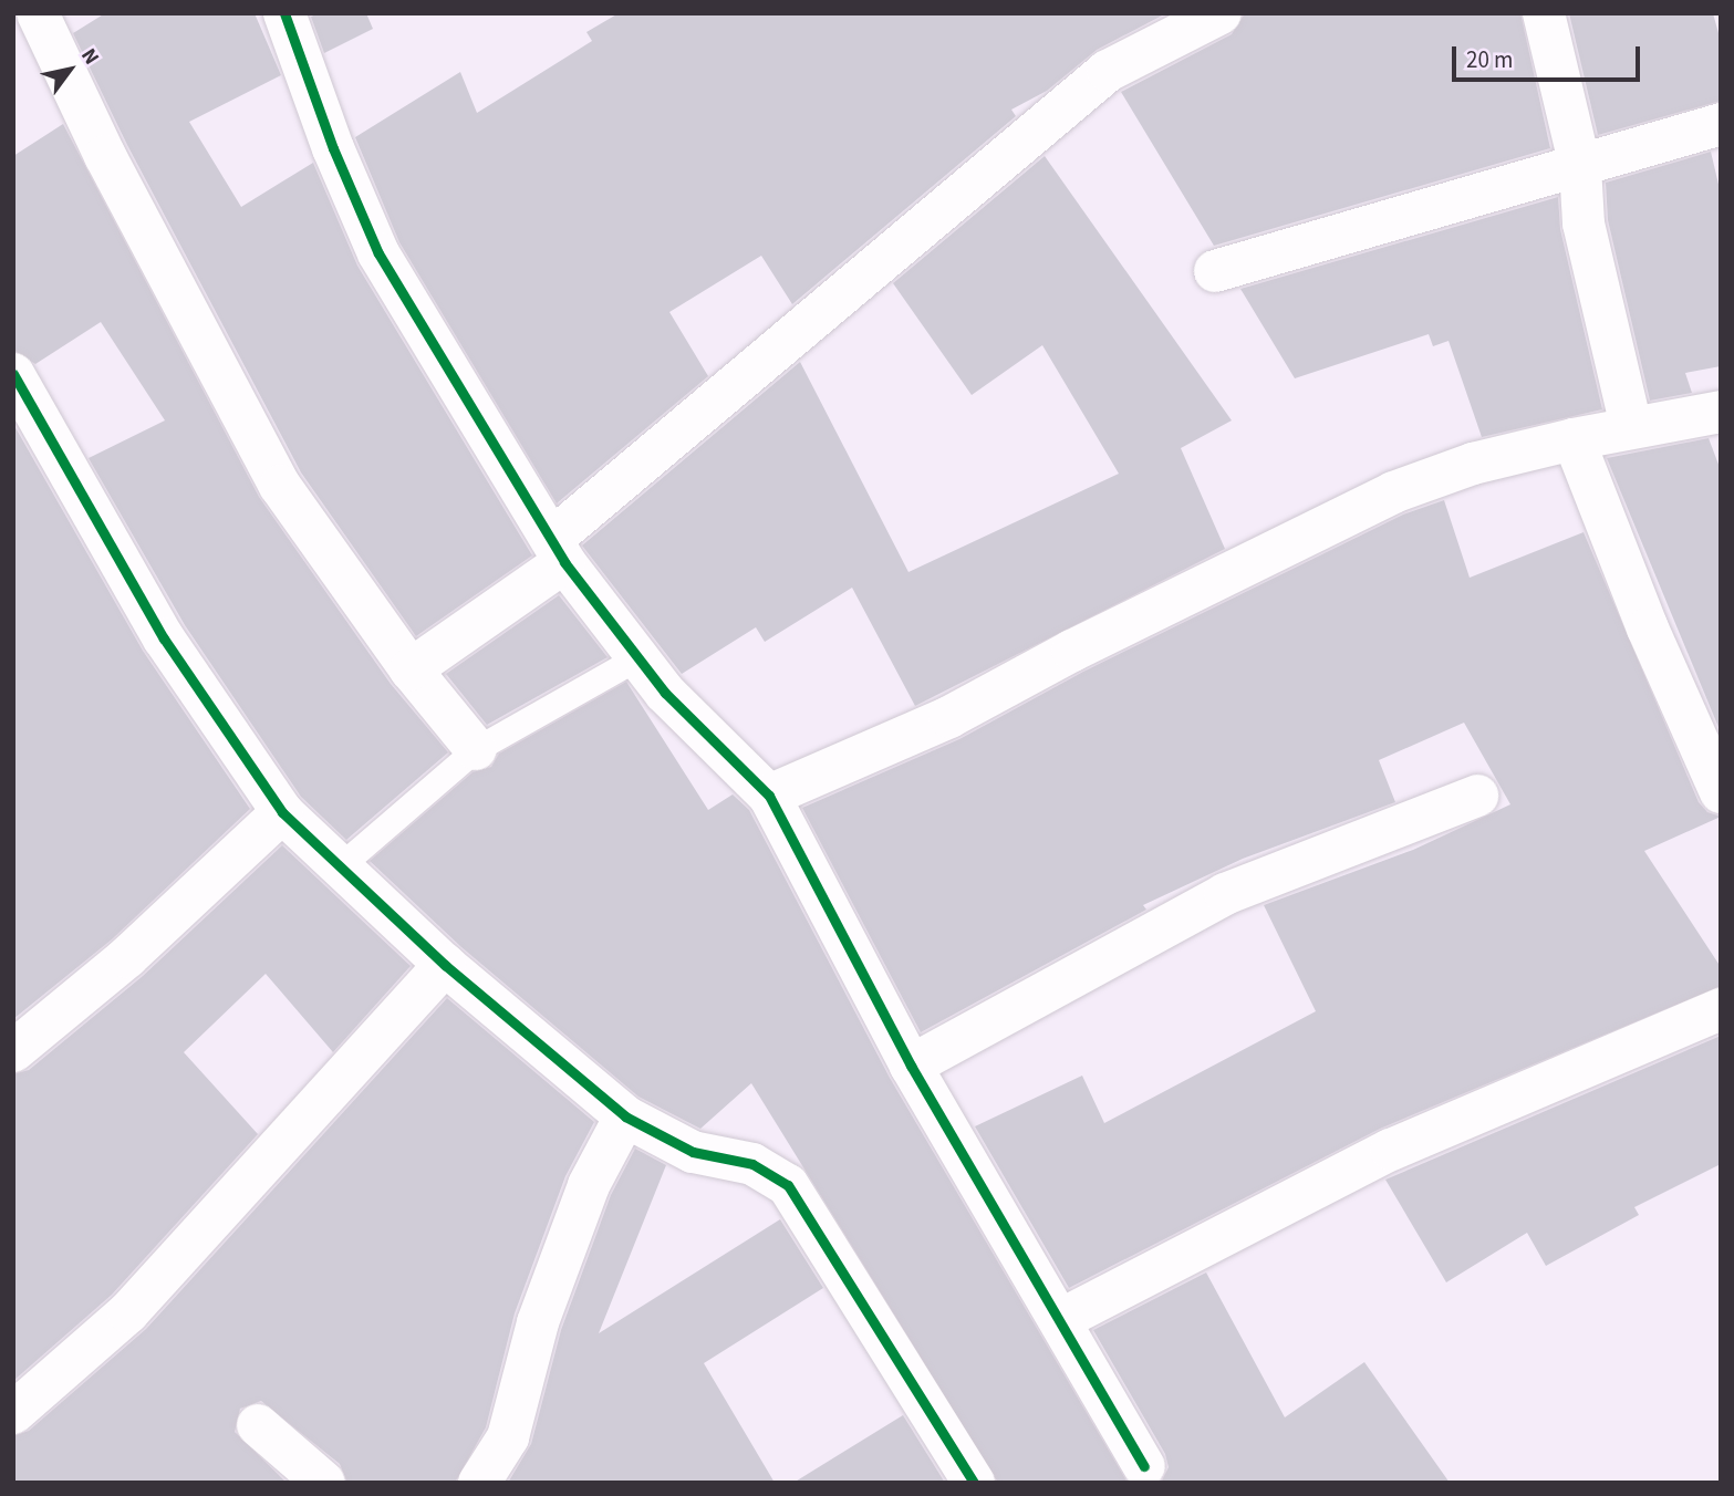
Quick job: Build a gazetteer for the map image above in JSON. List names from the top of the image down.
{
  "scale_bar": "20 m",
  "north": "top right"
}
